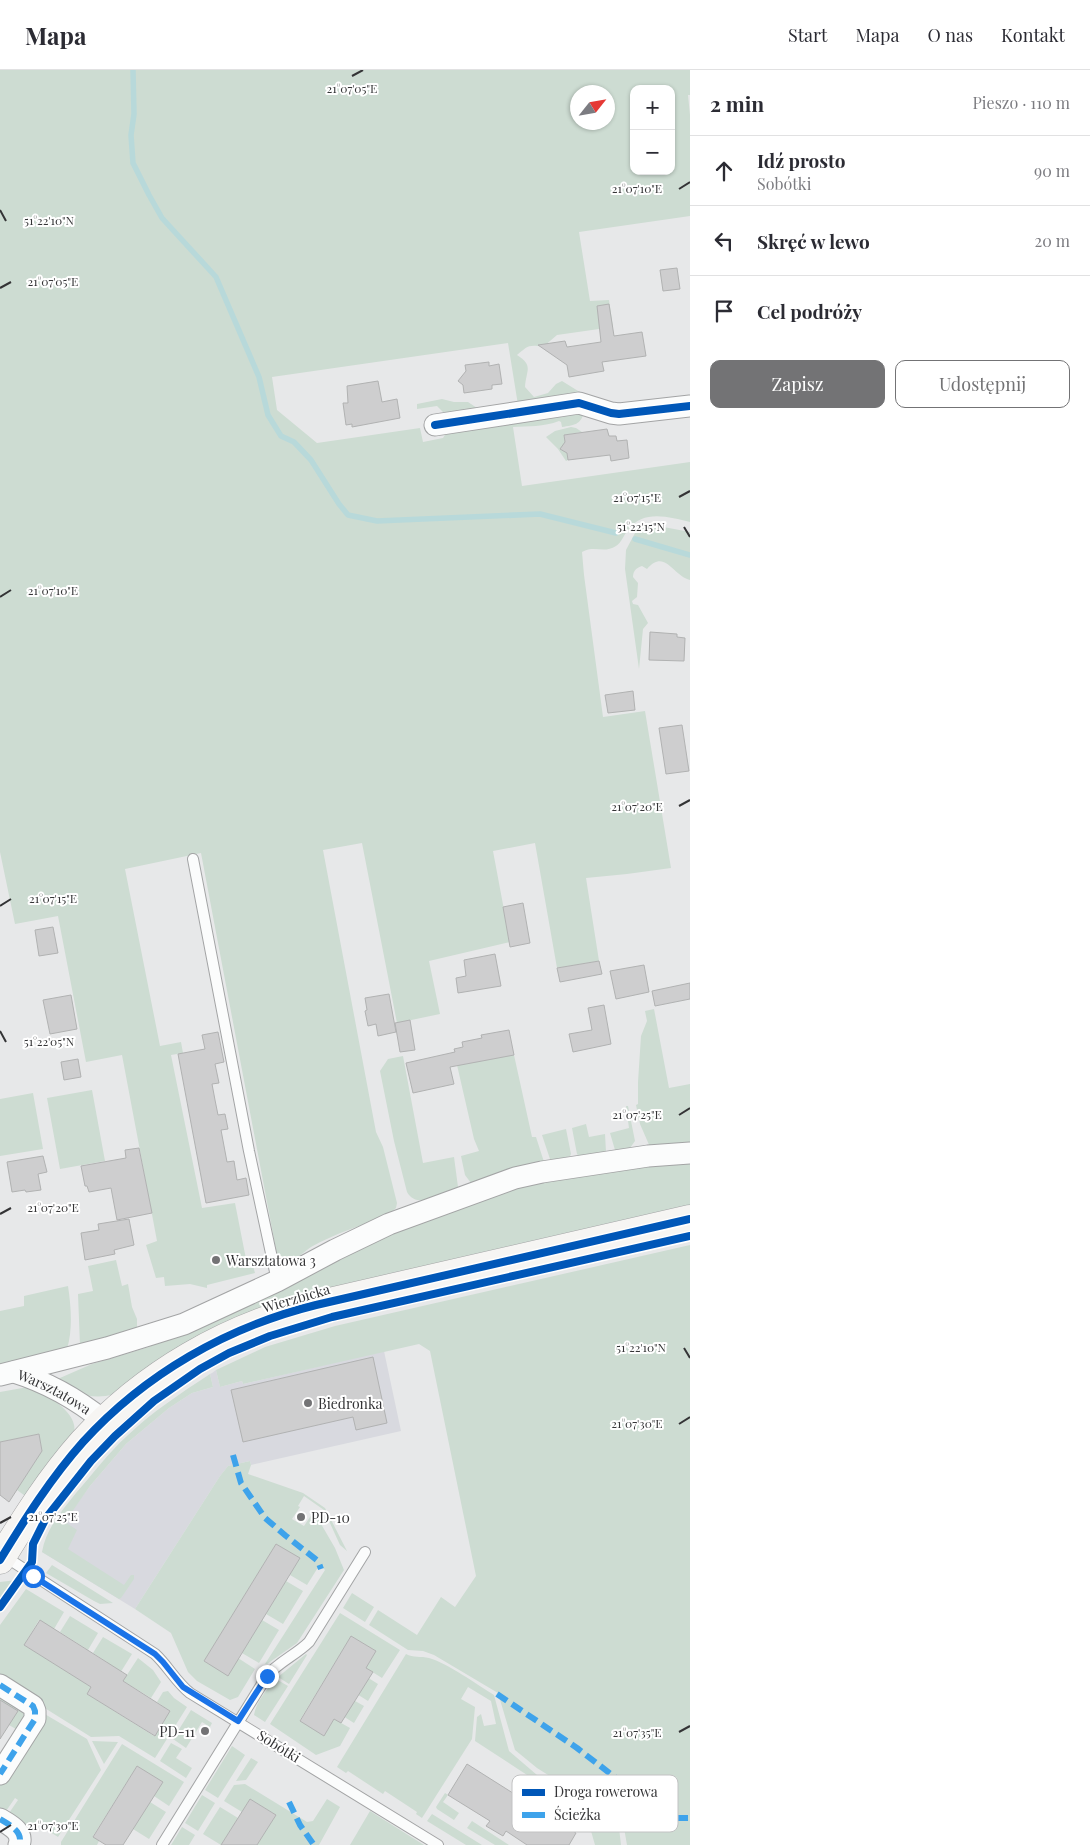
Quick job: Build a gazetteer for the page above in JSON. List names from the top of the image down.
{
  "streets": {
    "street": ["Wierzbicka", "Warsztatowa"],
    "lane": ["Sobótki"]
  },
  "crossings": [
    ["Wierzbicka", "Warsztatowa"],
    ["Wierzbicka", "Sobótki"]
  ],
  "places": [
    "Warsztatowa 3",
    "Biedronka",
    "PD-10",
    "PD-11"
  ],
  "legend": ["Droga rowerowa", "Ścieżka"],
  "north": "top right",
  "page": {
    "header": "Mapa",
    "nav": [
      "Start",
      "Mapa",
      "O nas",
      "Kontakt"
    ],
    "heading": ["2 min", "Pieszo · 110 m"],
    "map_buttons": ["+", "−"],
    "list": [
      ["Idź prosto", "Sobótki", "90 m"],
      ["Skręć w lewo", "20 m"],
      "Cel podróży"
    ],
    "buttons": ["Zapisz", "Udostępnij"]
  },
  "coordinates": [
    "21°07'05\"E",
    "21°07'10\"E",
    "51°22'10\"N",
    "21°07'15\"E",
    "51°22'15\"N",
    "21°07'20\"E",
    "51°22'05\"N",
    "21°07'25\"E",
    "21°07'30\"E",
    "21°07'35\"E"
  ]
}
